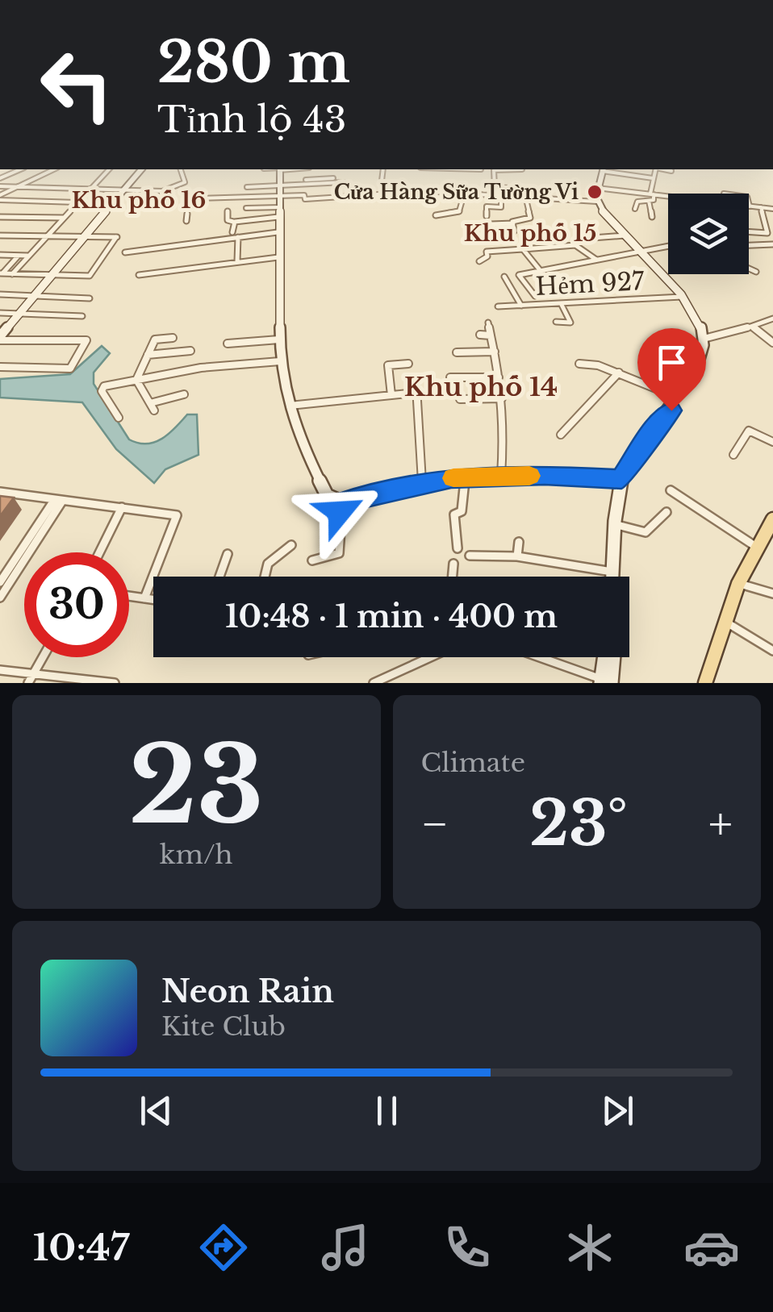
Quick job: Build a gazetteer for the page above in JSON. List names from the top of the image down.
{
  "streets": {
    "street": ["Hẻm 927"]
  },
  "districts": ["Khu phố 16", "Khu phố 15", "Khu phố 14"],
  "places": ["Cửa Hàng Sữa Tường Vi"],
  "page": {
    "turn": ["280 m", "Tỉnh lộ 43"],
    "limit": "30",
    "trip": "10:48 · 1 min · 400 m",
    "tile": [
      ["23", "km/h"],
      "Climate"
    ],
    "heat": ["−", "23°", "+"],
    "song": ["Neon Rain", "Kite Club"],
    "tabs": "10:47"
  }
}
